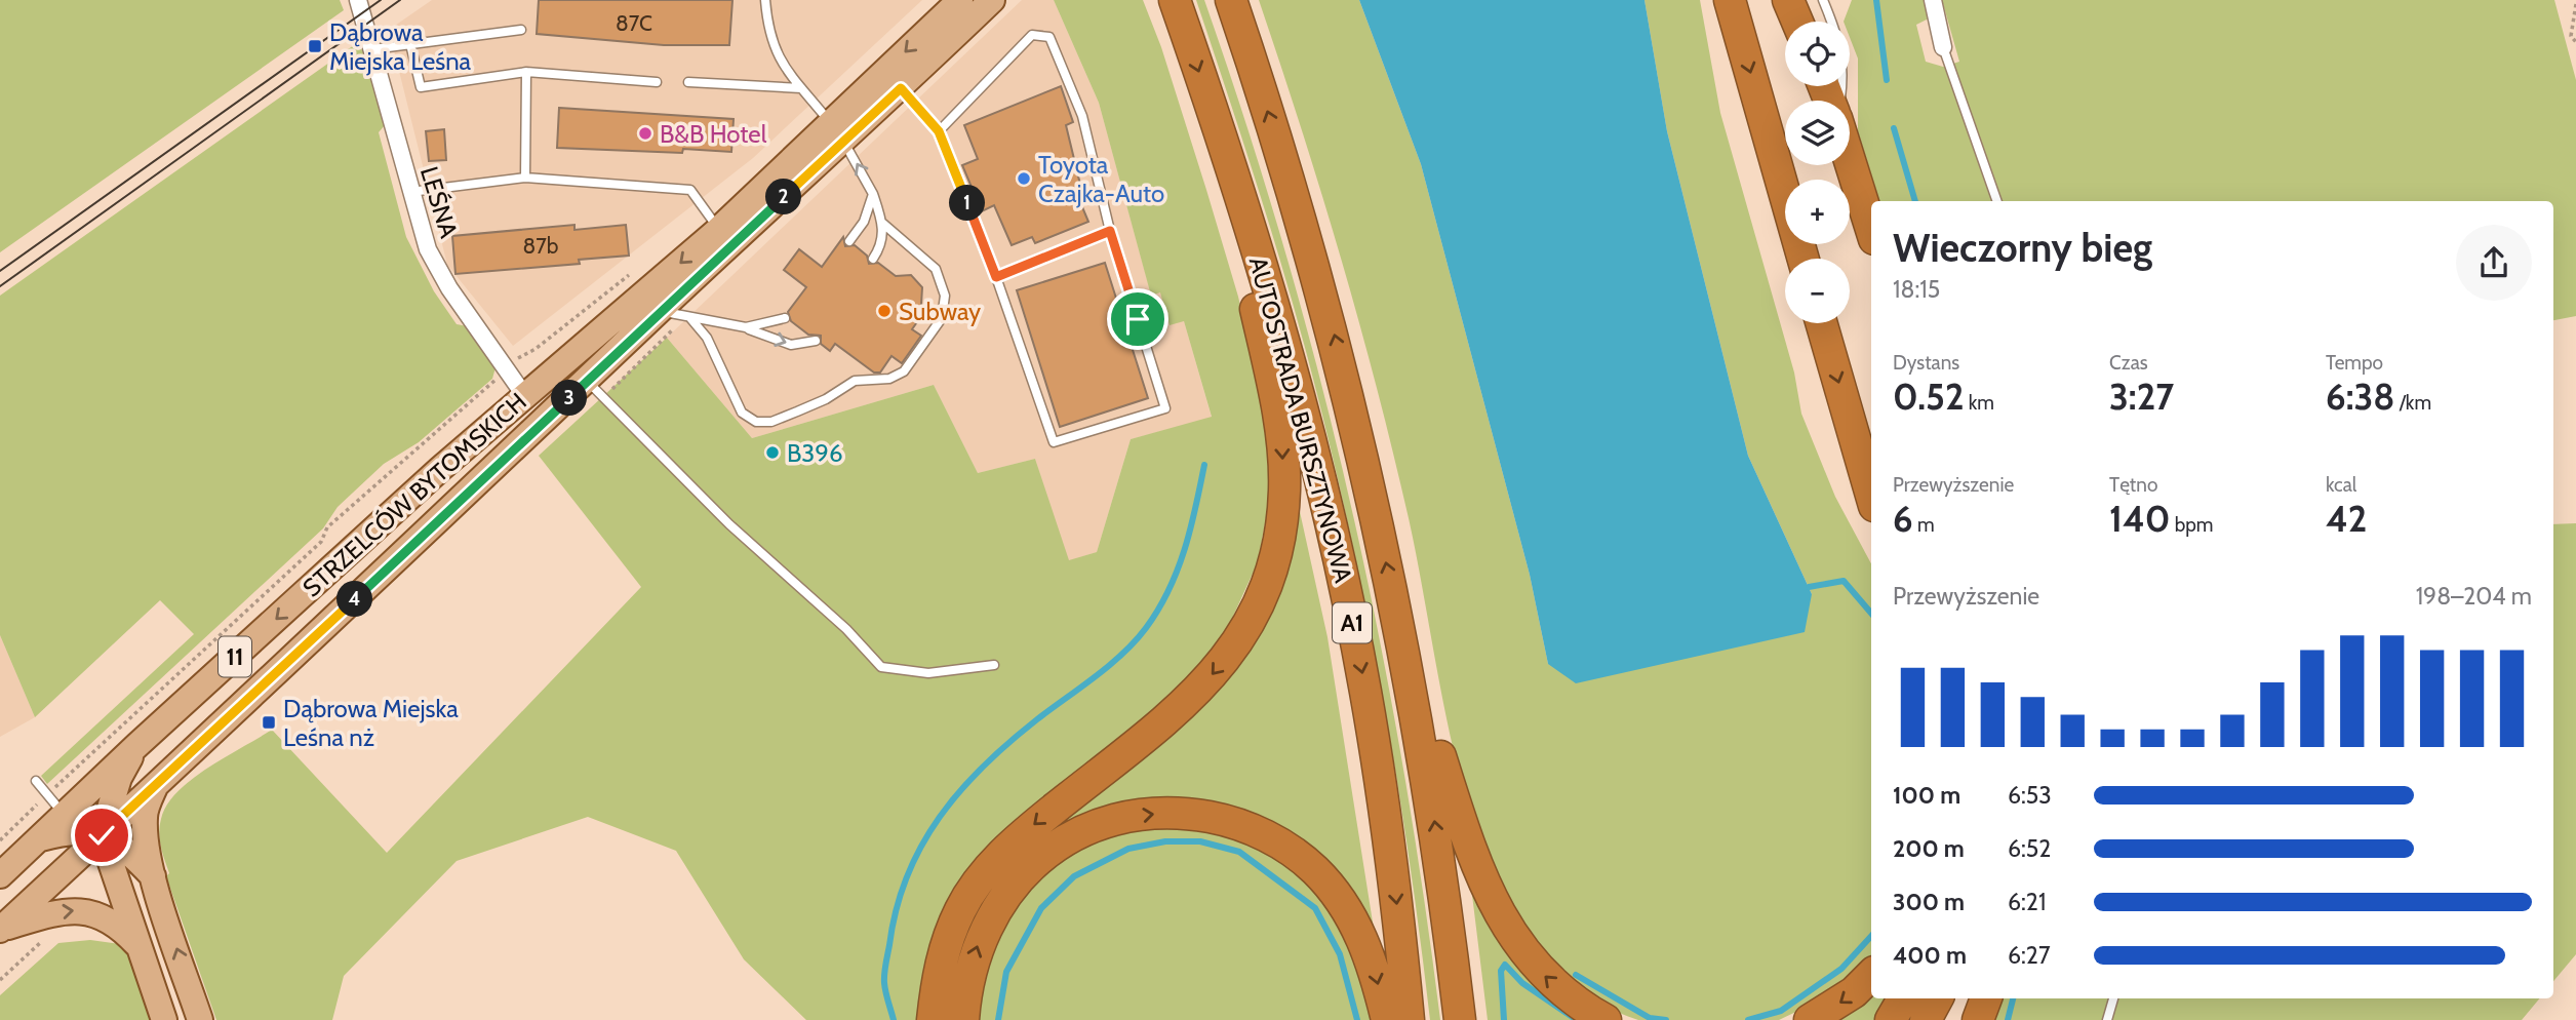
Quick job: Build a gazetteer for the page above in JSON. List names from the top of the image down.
{
  "streets": {
    "highway": ["AUTOSTRADA BURSZTYNOWA", "A1"],
    "main road": ["STRZELCÓW BYTOMSKICH", "11"],
    "street": ["LEŚNA"]
  },
  "crossings": [
    ["LEŚNA", "STRZELCÓW BYTOMSKICH"]
  ],
  "places": {
    "transit": ["Dąbrowa Miejska Leśna", "Dąbrowa Miejska Leśna nż"],
    "other": [
      "B&B Hotel",
      "Toyota Czajka-Auto",
      "Subway",
      "B396"
    ]
  },
  "house_numbers": ["87C", "87b"],
  "page": {
    "map_buttons": ["+", "−"],
    "pins": [
      "2",
      "1",
      "3",
      "4"
    ],
    "heading": ["Wieczorny bieg", "18:15"],
    "stats": [
      ["Dystans", "0.52 km"],
      ["Czas", "3:27"],
      ["Tempo", "6:38 /km"],
      ["Przewyższenie", "6 m"],
      ["Tętno", "140 bpm"],
      ["kcal", "42"]
    ],
    "chart": ["Przewyższenie", "198–204 m"],
    "list": [
      {
        "name": "100 m",
        "note": "6:53"
      },
      {
        "name": "200 m",
        "note": "6:52"
      },
      {
        "name": "300 m",
        "note": "6:21"
      },
      {
        "name": "400 m",
        "note": "6:27"
      }
    ]
  }
}
